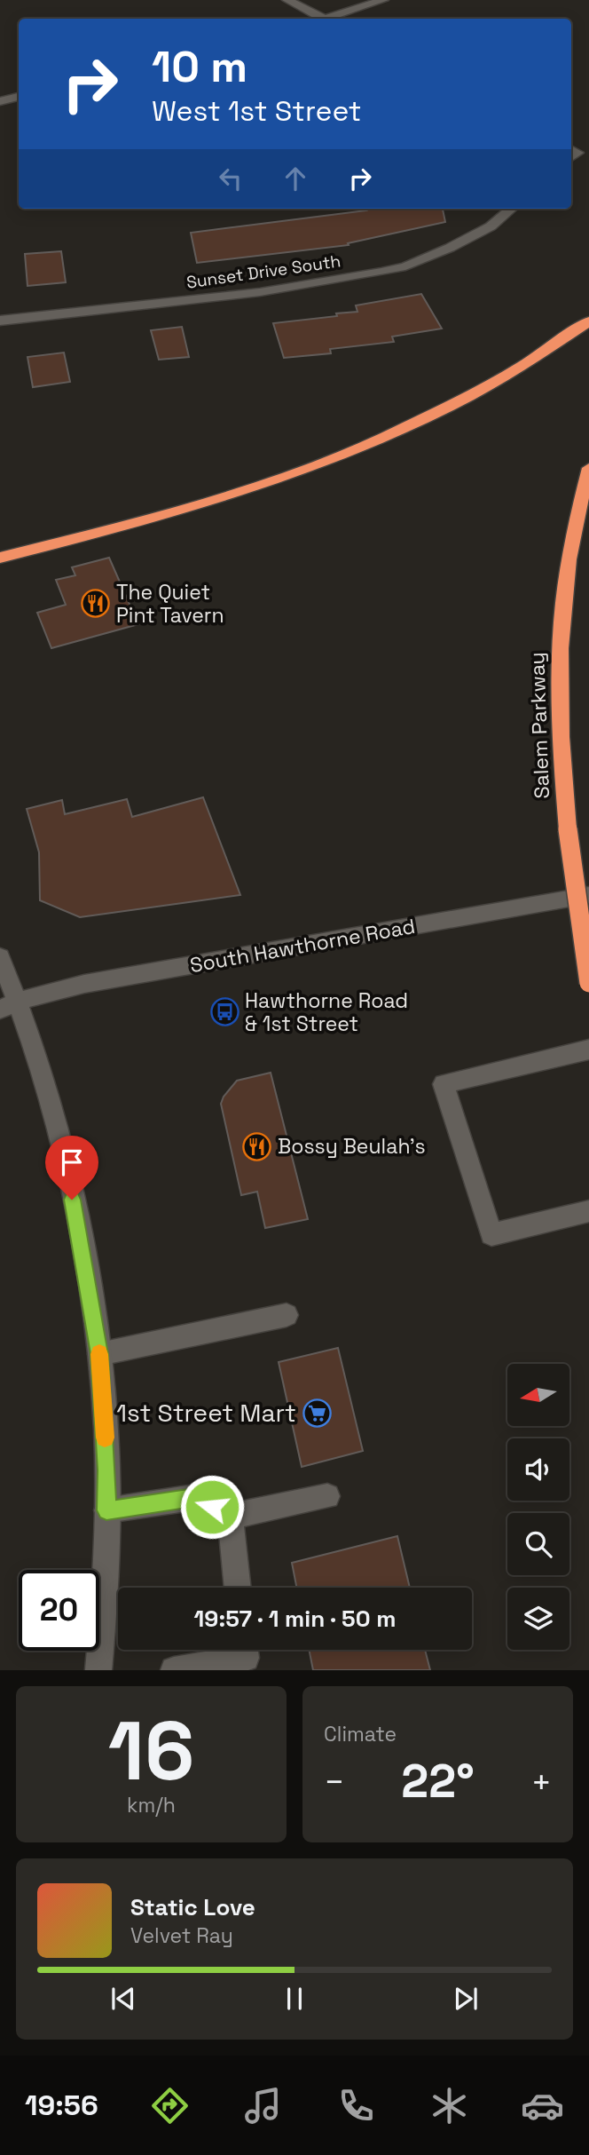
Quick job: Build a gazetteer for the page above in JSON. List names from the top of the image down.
{
  "streets": {
    "highway": ["Salem Parkway"],
    "main road": ["Sunset Drive South", "South Hawthorne Road"]
  },
  "places": {
    "restaurant": ["The Quiet Pint Tavern", "Bossy Beulah's"],
    "bus stop": ["Hawthorne Road & 1st Street"],
    "supermarket": ["1st Street Mart"]
  },
  "north": "left",
  "page": {
    "turn": ["10 m", "West 1st Street"],
    "limit": "20",
    "trip": "19:57 · 1 min · 50 m",
    "tile": [
      ["16", "km/h"],
      "Climate"
    ],
    "heat": ["−", "22°", "+"],
    "song": ["Static Love", "Velvet Ray"],
    "tabs": "19:56"
  }
}
